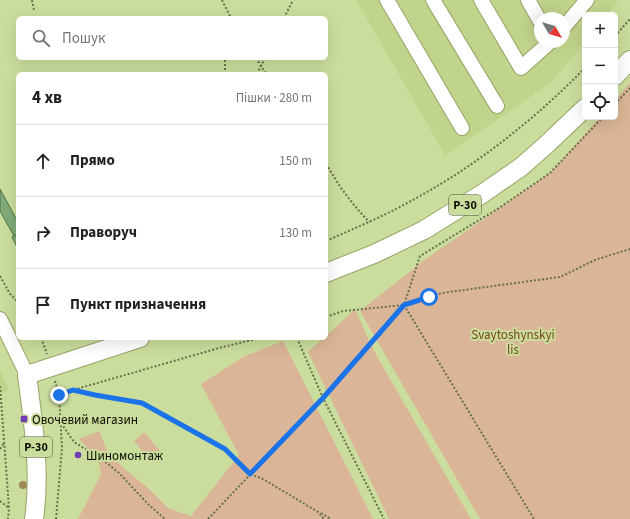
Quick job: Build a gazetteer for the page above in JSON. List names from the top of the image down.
{
  "streets": {
    "main road": ["Р-30"]
  },
  "parks": ["Svaytoshynskyi lis"],
  "places": {
    "transit": ["Овочевий магазин"],
    "other": ["Шиномонтаж"]
  },
  "north": "bottom right",
  "page": {
    "map_buttons": ["+", "−"],
    "search": "Пошук",
    "heading": ["4 хв", "Пішки · 280 m"],
    "list": [
      ["Прямо", "150 m"],
      ["Праворуч", "130 m"],
      "Пункт призначення"
    ]
  }
}
